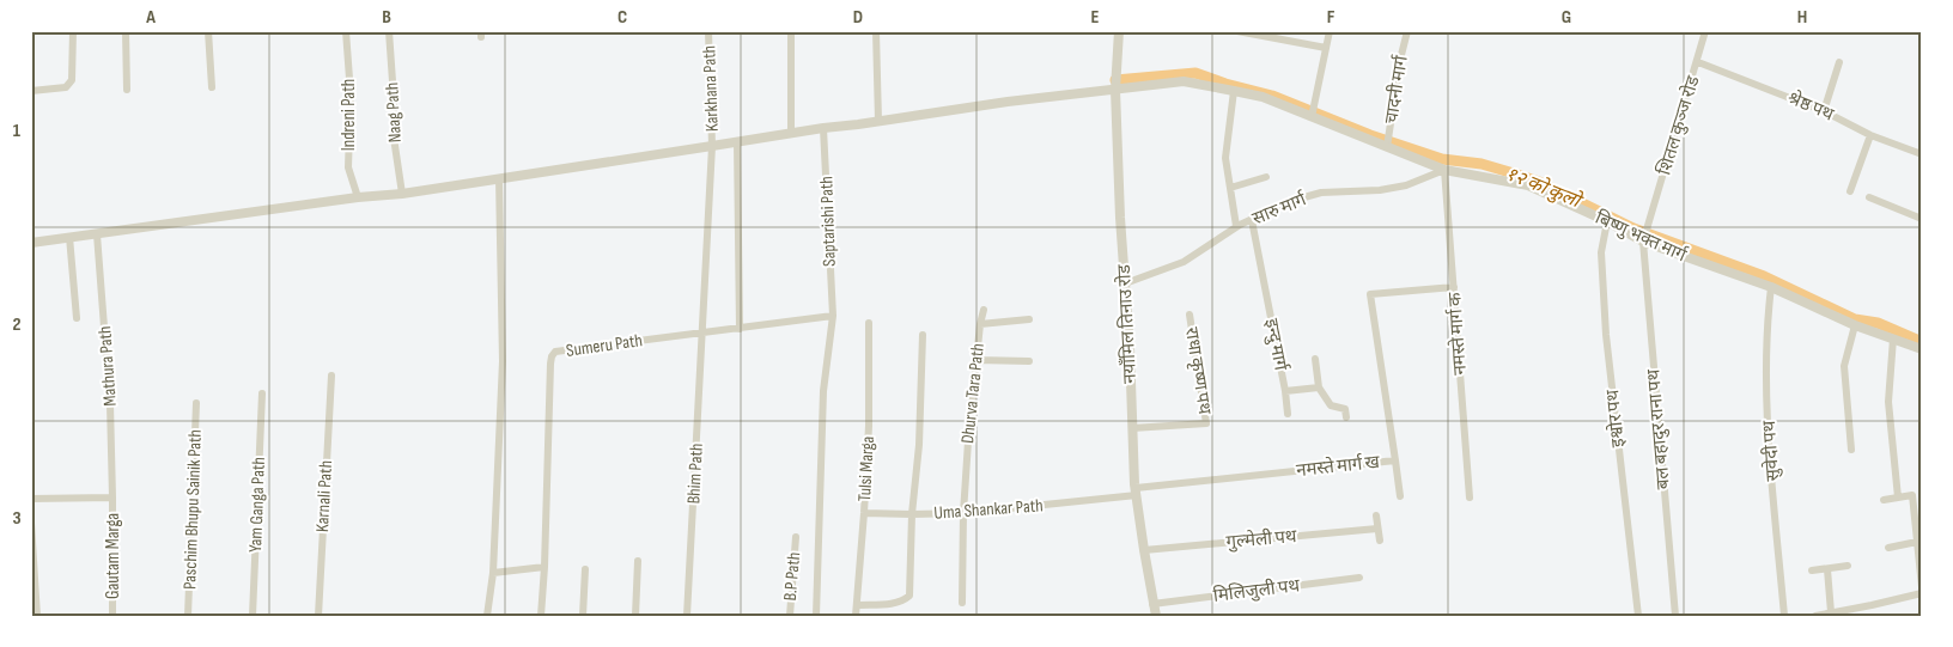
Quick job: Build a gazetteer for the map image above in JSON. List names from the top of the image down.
{
  "streets": {
    "street": [
      "Karkhana Path",
      "चादनी मार्ग",
      "श्रेष्ठ पथ",
      "Naag Path",
      "Indreni Path",
      "शितल कुञ्ज रोड",
      "सारु मार्ग",
      "Saptarishi Path",
      "बिष्णु भक्त मार्ग",
      "नयाँमिल तिनाउ रोड",
      "नमस्ते मार्ग क",
      "इन्दु मार्ग",
      "Sumeru Path",
      "Mathura Path",
      "राधा कृष्ण पथ",
      "Dhurva Tara Path",
      "इश्वोर पथ",
      "बल बहादुर राना पथ",
      "सुवेदी पथ",
      "नमस्ते मार्ग ख",
      "Tulsi Marga",
      "Bhim Path",
      "Karnali Path",
      "Yam Ganga Path",
      "Paschim Bhupu Sainik Path",
      "Uma Shankar Path",
      "गुल्मेली पथ",
      "Gautam Marga",
      "B.P Path",
      "मिलिजुली पथ"
    ]
  },
  "crossings": [
    ["Karkhana Path", "बिष्णु भक्त मार्ग"],
    ["Karkhana Path", "Sumeru Path"],
    ["Karkhana Path", "Bhim Path"],
    ["चादनी मार्ग", "बिष्णु भक्त मार्ग"],
    ["श्रेष्ठ पथ", "शितल कुञ्ज रोड"],
    ["Naag Path", "बिष्णु भक्त मार्ग"],
    ["Indreni Path", "बिष्णु भक्त मार्ग"],
    ["शितल कुञ्ज रोड", "बिष्णु भक्त मार्ग"],
    ["शितल कुञ्ज रोड", "बल बहादुर राना पथ"],
    ["सारु मार्ग", "बिष्णु भक्त मार्ग"],
    ["सारु मार्ग", "नयाँमिल तिनाउ रोड"],
    ["सारु मार्ग", "नमस्ते मार्ग क"],
    ["सारु मार्ग", "इन्दु मार्ग"],
    ["Saptarishi Path", "बिष्णु भक्त मार्ग"],
    ["Saptarishi Path", "Sumeru Path"],
    ["बिष्णु भक्त मार्ग", "नयाँमिल तिनाउ रोड"],
    ["बिष्णु भक्त मार्ग", "नमस्ते मार्ग क"],
    ["बिष्णु भक्त मार्ग", "Mathura Path"],
    ["बिष्णु भक्त मार्ग", "इश्वोर पथ"],
    ["बिष्णु भक्त मार्ग", "बल बहादुर राना पथ"],
    ["बिष्णु भक्त मार्ग", "सुवेदी पथ"],
    ["नयाँमिल तिनाउ रोड", "राधा कृष्ण पथ"],
    ["नयाँमिल तिनाउ रोड", "नमस्ते मार्ग ख"],
    ["नयाँमिल तिनाउ रोड", "Uma Shankar Path"],
    ["नयाँमिल तिनाउ रोड", "गुल्मेली पथ"],
    ["नयाँमिल तिनाउ रोड", "मिलिजुली पथ"],
    ["नमस्ते मार्ग क", "नमस्ते मार्ग ख"],
    ["Sumeru Path", "Bhim Path"],
    ["Mathura Path", "Gautam Marga"],
    ["Dhurva Tara Path", "Uma Shankar Path"],
    ["नमस्ते मार्ग ख", "Uma Shankar Path"]
  ],
  "water": ["१२ को कुलो"],
  "grid": {
    "columns": [
      "A",
      "B",
      "C",
      "D",
      "E",
      "F",
      "G",
      "H"
    ],
    "rows": ["1", "2", "3"]
  }
}
